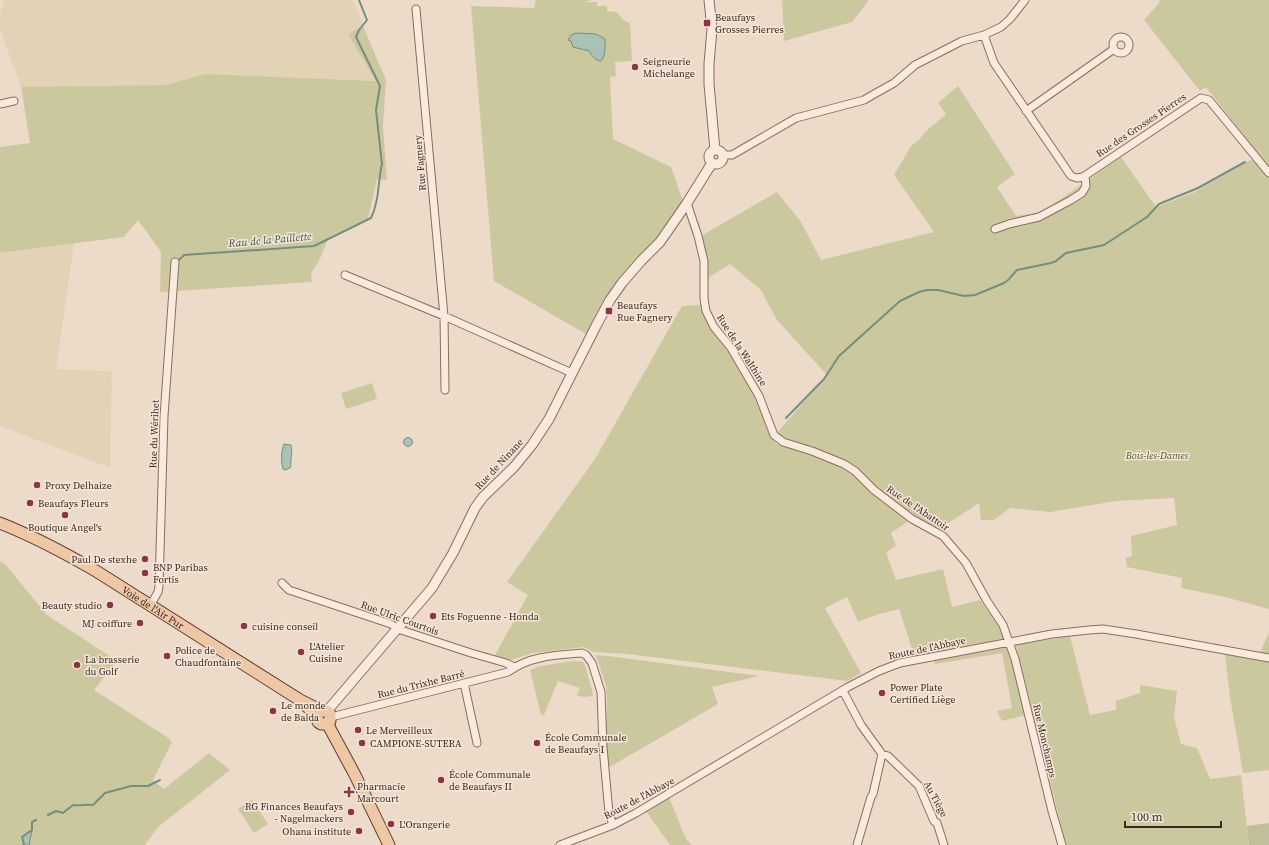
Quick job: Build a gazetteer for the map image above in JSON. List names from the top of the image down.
{
  "streets": {
    "main road": ["Voie de l'Air Pur"],
    "street": [
      "Rue des Grosses Pierres",
      "Rue Fagnery",
      "Rue de la Walthine",
      "Rue du Wérihet",
      "Rue de Ninane",
      "Rue de l'Abattoir",
      "Rue Ulric Courtois",
      "Route de l'Abbaye",
      "Rue du Trixhe Barré",
      "Rue Monchamps",
      "Au Tiège"
    ]
  },
  "crossings": [
    ["Rue de la Walthine", "Rue de Ninane"],
    ["Rue de la Walthine", "Rue de l'Abattoir"],
    ["Rue du Wérihet", "Voie de l'Air Pur"],
    ["Rue de Ninane", "Voie de l'Air Pur"],
    ["Rue de Ninane", "Rue Ulric Courtois"],
    ["Rue de Ninane", "Rue du Trixhe Barré"],
    ["Rue de l'Abattoir", "Route de l'Abbaye"],
    ["Rue de l'Abattoir", "Rue Monchamps"],
    ["Voie de l'Air Pur", "Rue du Trixhe Barré"],
    ["Rue Ulric Courtois", "Rue du Trixhe Barré"],
    ["Route de l'Abbaye", "Rue du Trixhe Barré"],
    ["Route de l'Abbaye", "Rue Monchamps"],
    ["Route de l'Abbaye", "Au Tiège"]
  ],
  "water": ["Rau de la Paillette"],
  "parks": ["Bois-les-Dames"],
  "places": {
    "transit": ["Beaufays Grosses Pierres", "Beaufays Rue Fagnery"],
    "other": [
      "Seigneurie Michelange",
      "Proxy Delhaize",
      "Beaufays Fleurs",
      "Boutique Angel's",
      "Paul De stexhe",
      "BNP Paribas Fortis",
      "Beauty studio",
      "Ets Foguenne - Honda",
      "MJ coiffure",
      "cuisine conseil",
      "L'Atelier Cuisine",
      "Police de Chaudfontaine",
      "La brasserie du Golf",
      "Power Plate Certified Liège",
      "Le monde de Balda",
      "Le Merveilleux",
      "CAMPIONE-SUTERA",
      "École Communale de Beaufays I",
      "École Communale de Beaufays II",
      "RG Finances Beaufays - Nagelmackers",
      "L'Orangerie",
      "Ohana institute"
    ],
    "health": ["Pharmacie Marcourt"]
  },
  "scale_bar": "100 m"
}
